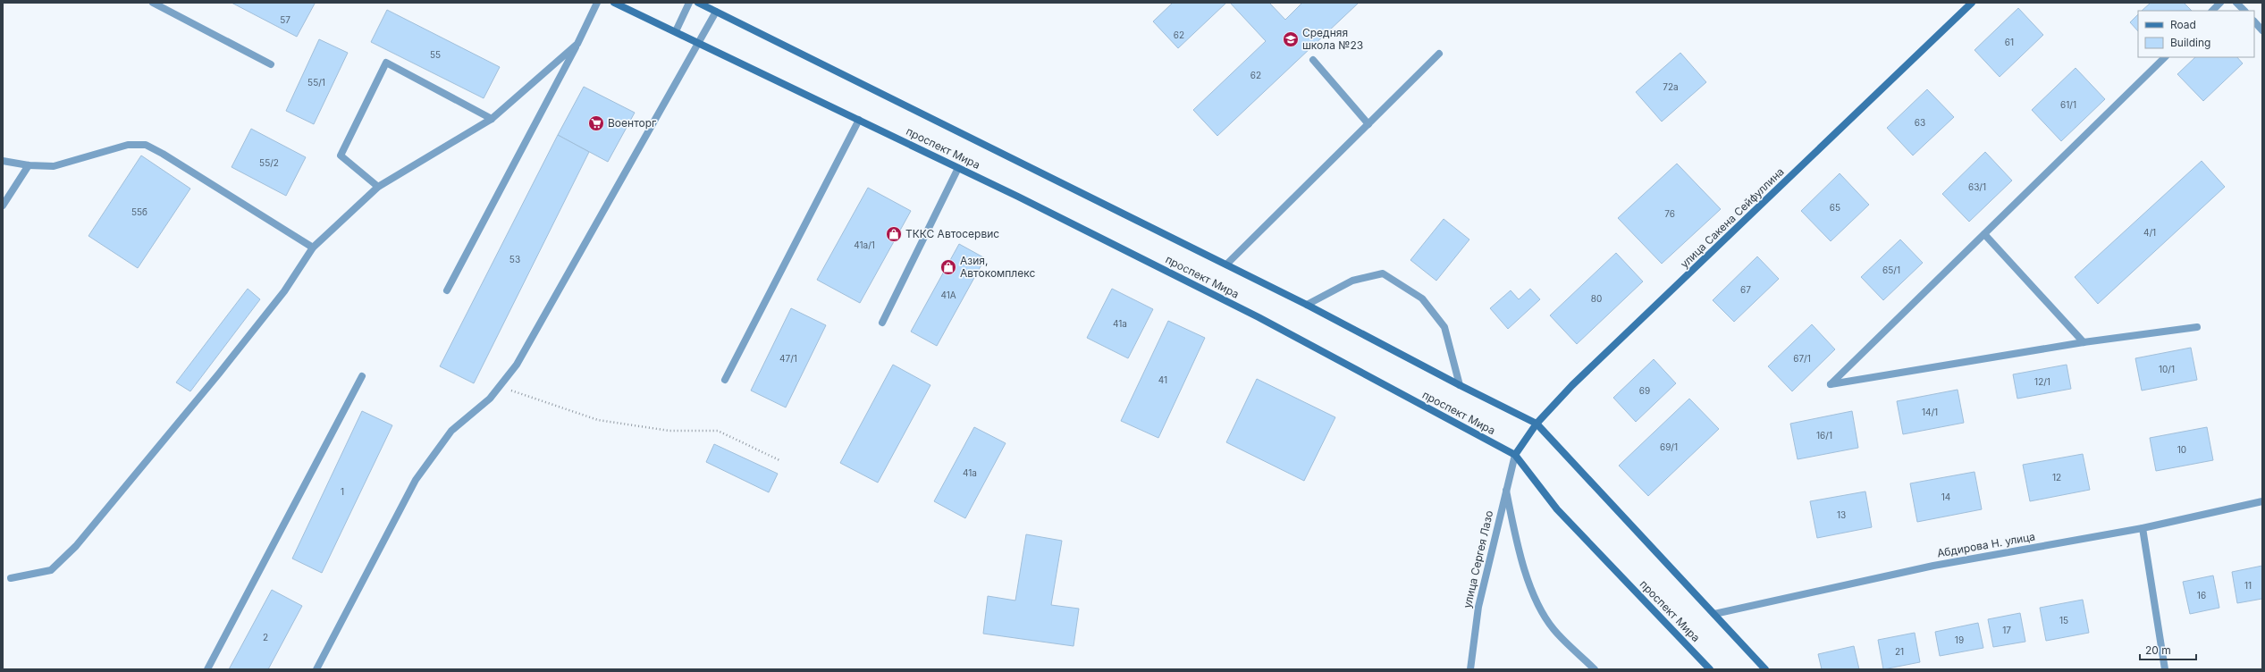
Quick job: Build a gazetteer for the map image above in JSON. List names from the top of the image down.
{
  "streets": {
    "main road": ["проспект Мира", "улица Сакена Сейфуллина"],
    "street": ["Абдирова Н. улица", "улица Сергея Лазо"]
  },
  "crossings": [
    ["проспект Мира", "улица Сакена Сейфуллина"],
    ["проспект Мира", "Абдирова Н. улица"],
    ["проспект Мира", "улица Сергея Лазо"],
    ["улица Сакена Сейфуллина", "улица Сергея Лазо"]
  ],
  "places": {
    "school or university": ["Средняя школа №23"],
    "supermarket": ["Военторг"],
    "shop": ["ТККС Автосервис", "Азия, Автокомплекс"]
  },
  "house_numbers": [
    "57",
    "62",
    "61",
    "55",
    "62",
    "55/1",
    "72а",
    "61/1",
    "63",
    "55/2",
    "63/1",
    "65",
    "55б",
    "76",
    "4/1",
    "41а/1",
    "53",
    "65/1",
    "67",
    "41А",
    "80",
    "41а",
    "47/1",
    "67/1",
    "10/1",
    "41",
    "12/1",
    "69",
    "14/1",
    "16/1",
    "69/1",
    "10",
    "41а",
    "12",
    "1",
    "14",
    "13",
    "11",
    "16",
    "15",
    "17",
    "2",
    "19",
    "21"
  ],
  "legend": ["Road", "Building"],
  "scale_bar": "20 m"
}
